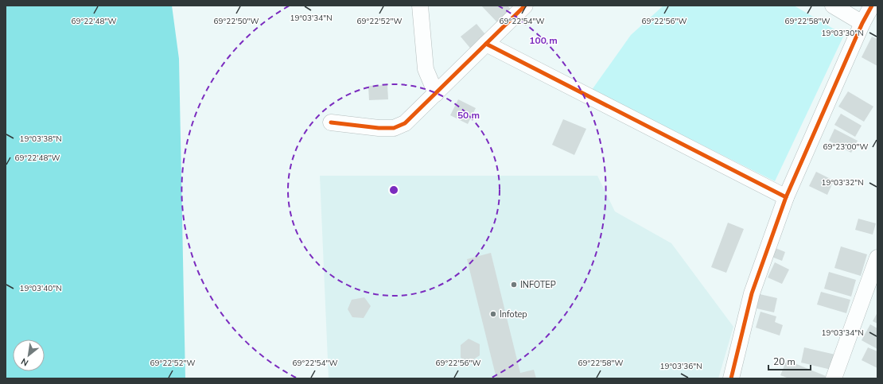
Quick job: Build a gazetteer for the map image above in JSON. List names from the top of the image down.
{
  "places": ["INFOTEP", "Infotep"],
  "scale_bar": "20 m",
  "north": "bottom left",
  "coordinates": [
    "19°03'34\"N",
    "69°22'48\"W",
    "69°22'50\"W",
    "69°22'52\"W",
    "69°22'54\"W",
    "69°22'56\"W",
    "69°22'58\"W",
    "19°03'30\"N",
    "19°03'38\"N",
    "69°23'00\"W",
    "19°03'32\"N",
    "19°03'40\"N",
    "19°03'36\"N"
  ],
  "rings": ["100 m", "50 m"]
}
